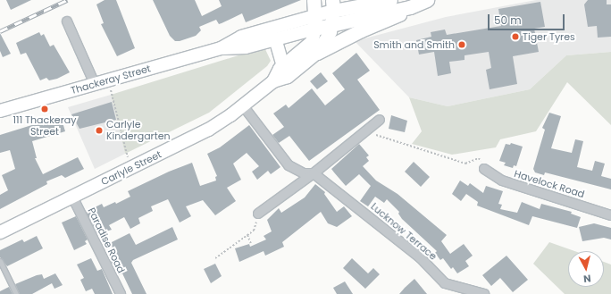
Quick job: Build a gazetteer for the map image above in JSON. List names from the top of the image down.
{
  "streets": {
    "main road": ["Thackeray Street", "Carlyle Street"],
    "street": ["Havelock Road", "Lucknow Terrace", "Paradise Road"]
  },
  "crossings": [
    ["Thackeray Street", "Carlyle Street"],
    ["Carlyle Street", "Paradise Road"]
  ],
  "places": [
    "Tiger Tyres",
    "Smith and Smith",
    "111 Thackeray Street",
    "Carlyle Kindergarten"
  ],
  "scale_bar": "50 m",
  "north": "bottom"
}
